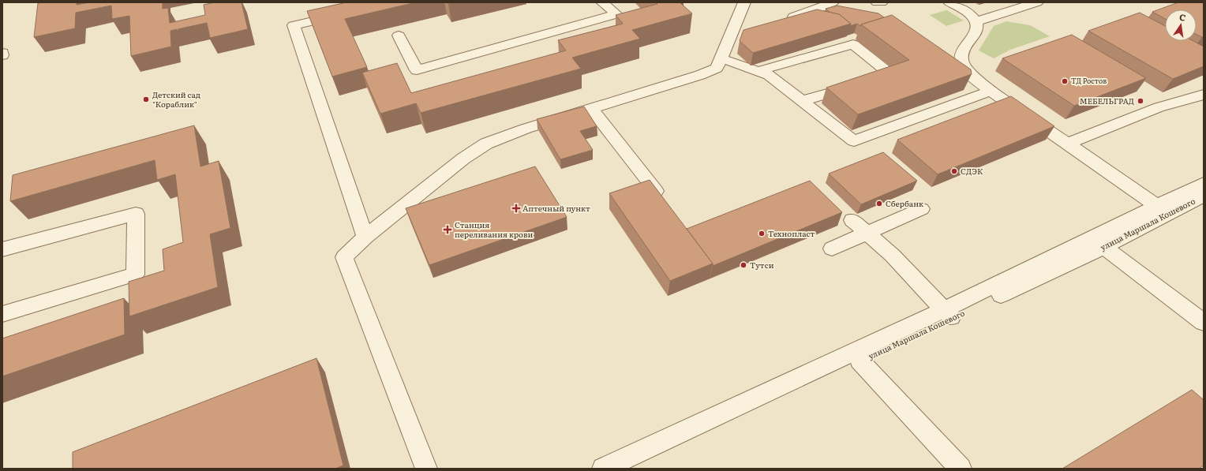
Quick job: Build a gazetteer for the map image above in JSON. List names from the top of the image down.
{
  "streets": {
    "street": ["улица Маршала Кошевого"]
  },
  "places": {
    "other": [
      "ТД Ростов",
      "Детский сад \"Кораблик\"",
      "МЕБЕЛЬГРАД",
      "СДЭК",
      "Сбербанк",
      "Технопласт",
      "Тутси"
    ],
    "health": ["Аптечный пункт", "Станция переливания крови"]
  },
  "north": "top"
}
